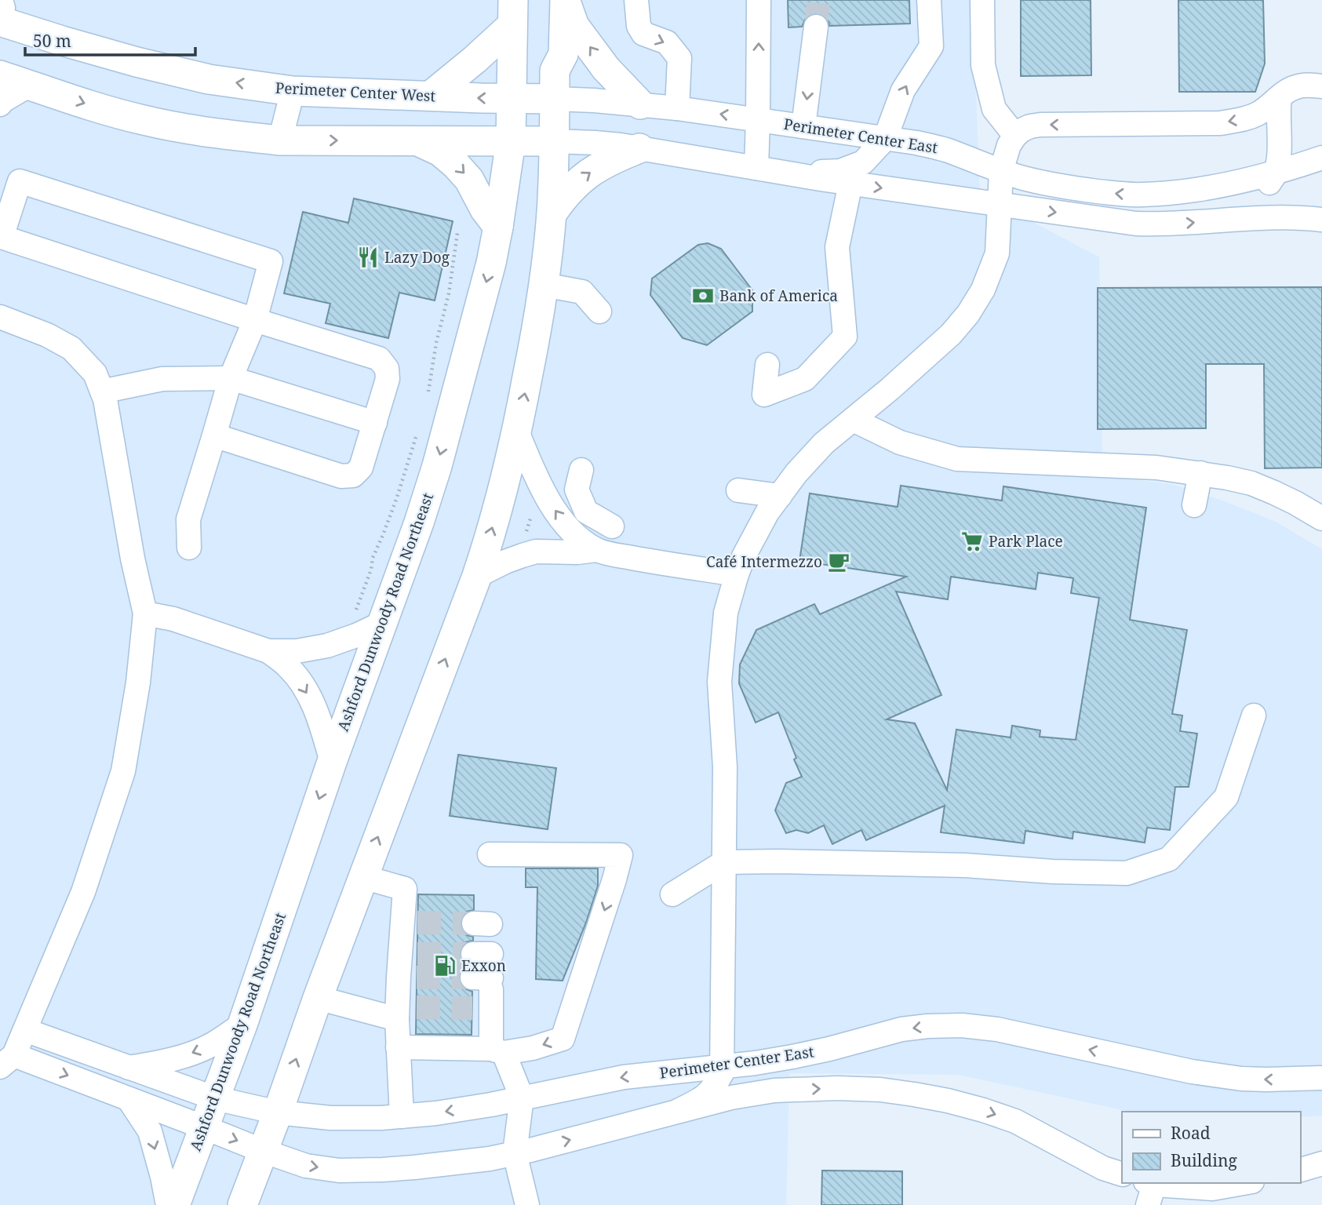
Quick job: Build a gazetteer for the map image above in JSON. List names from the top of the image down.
{
  "streets": {
    "main road": ["Perimeter Center West", "Ashford Dunwoody Road Northeast"],
    "street": ["Perimeter Center East"]
  },
  "crossings": [
    ["Perimeter Center West", "Perimeter Center East"],
    ["Perimeter Center West", "Ashford Dunwoody Road Northeast"],
    ["Perimeter Center East", "Ashford Dunwoody Road Northeast"]
  ],
  "places": {
    "restaurant": ["Lazy Dog"],
    "bank": ["Bank of America"],
    "supermarket": ["Park Place"],
    "cafe": ["Café Intermezzo"],
    "fuel station": ["Exxon"]
  },
  "legend": ["Road", "Building"],
  "scale_bar": "50 m"
}
